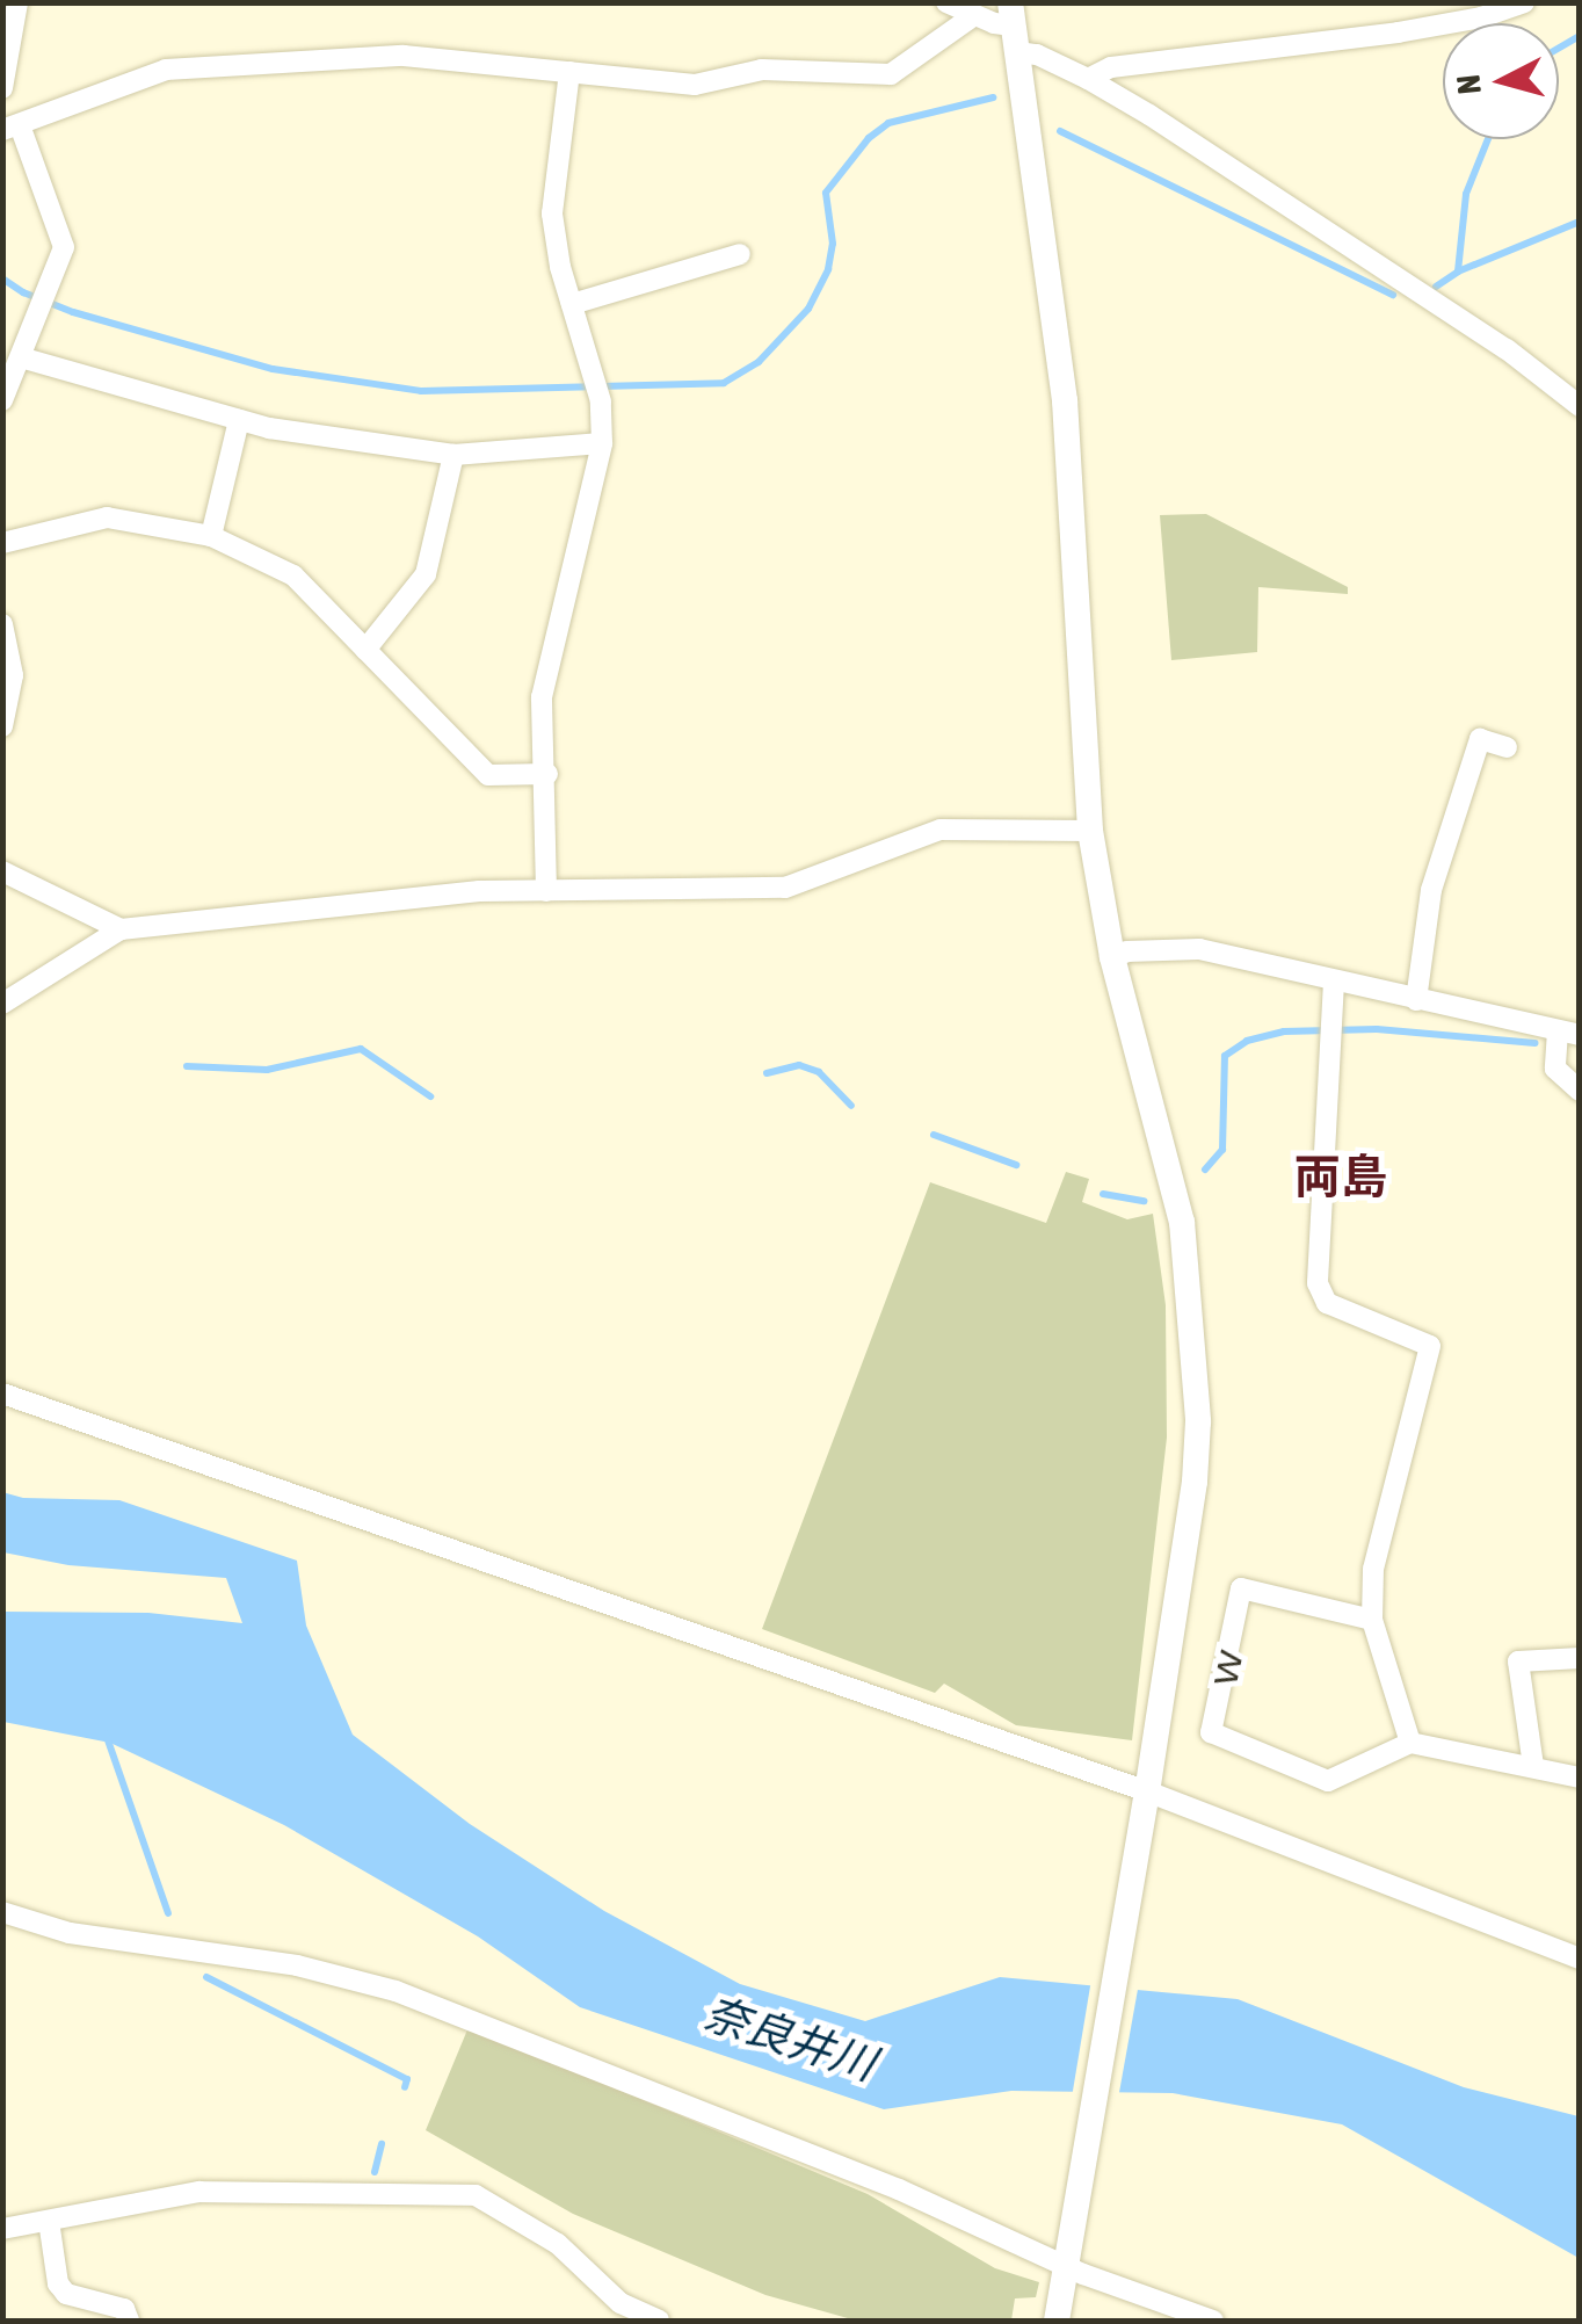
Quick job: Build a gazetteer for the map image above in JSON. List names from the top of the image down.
{
  "streets": {
    "street": ["ｗ"]
  },
  "districts": ["両島"],
  "water": ["奈良井川"],
  "north": "left"
}
